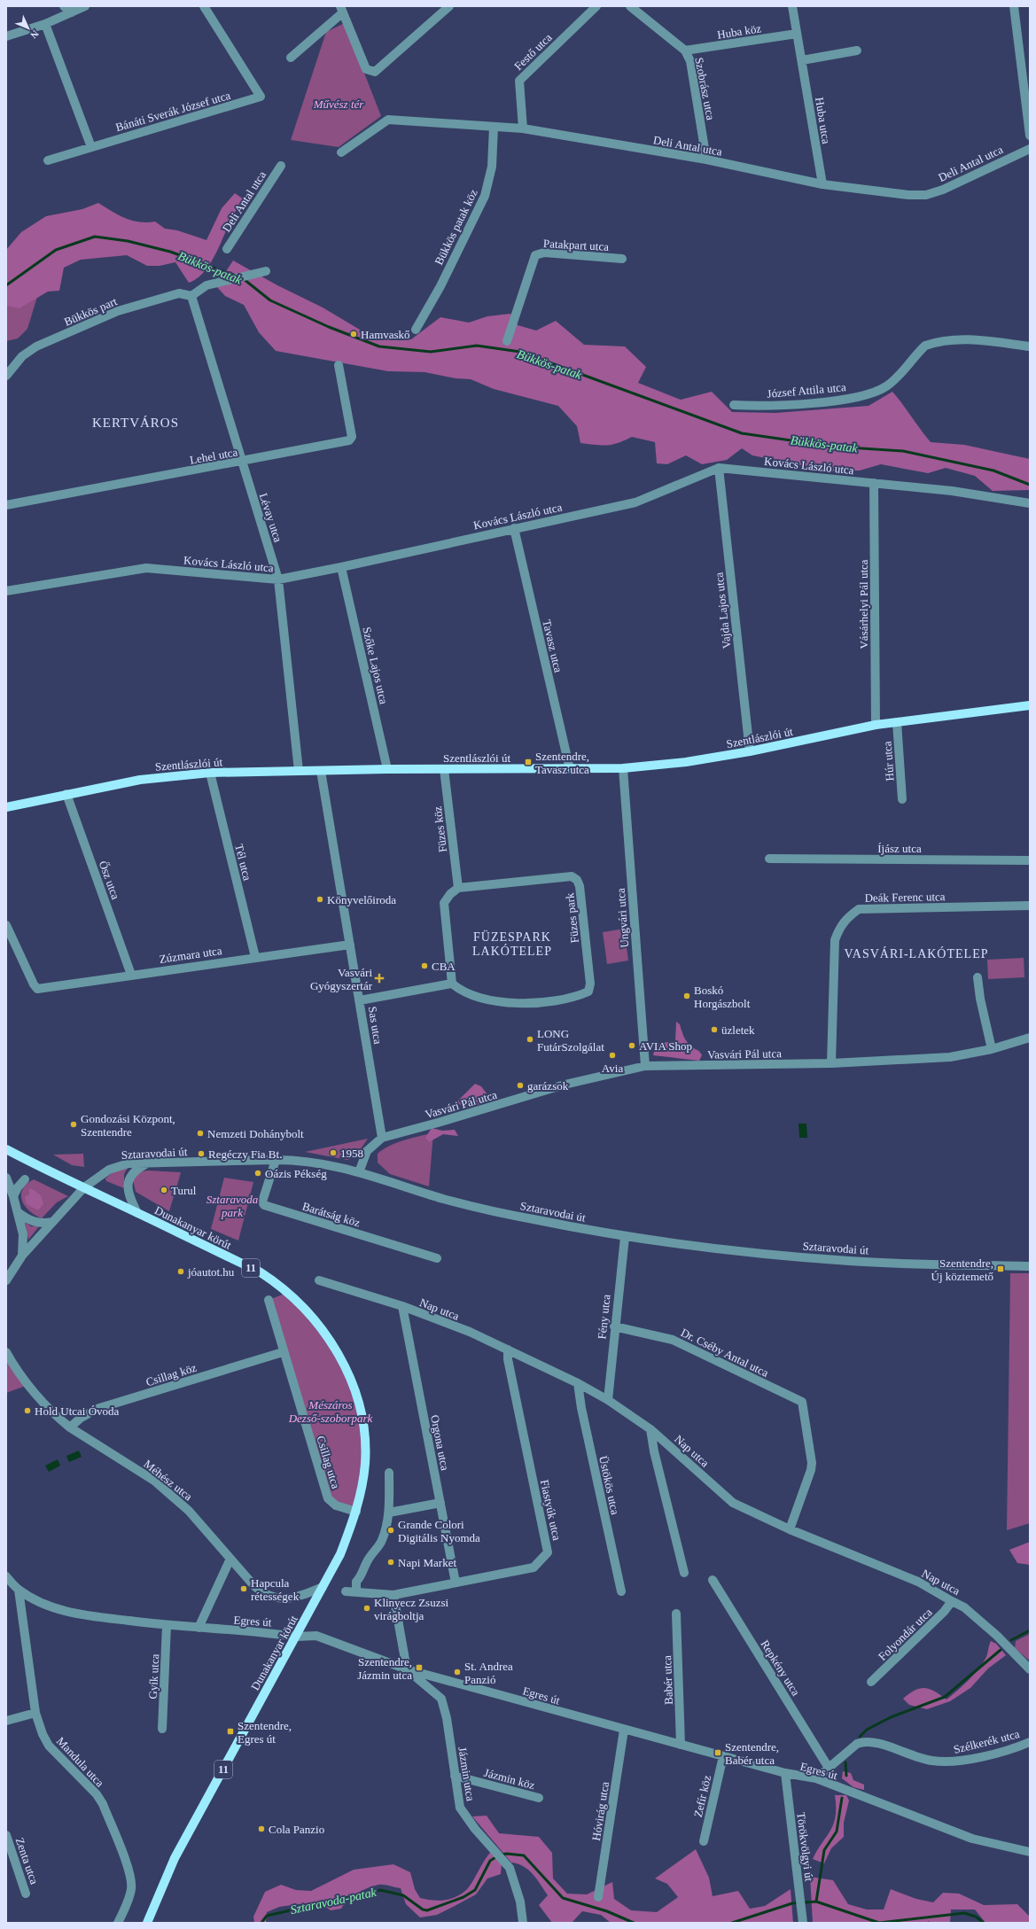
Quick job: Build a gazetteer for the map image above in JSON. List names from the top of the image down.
{
  "streets": {
    "main road": ["Szentlászlói út", "Dunakanyar körút", "11"],
    "street": [
      "Huba köz",
      "Festő utca",
      "Szobrász utca",
      "Bánáti Sverák József utca",
      "Huba utca",
      "Deli Antal utca",
      "Bükkös patak köz",
      "Patakpart utca",
      "Bükkös part",
      "József Attila utca",
      "Lehel utca",
      "Kovács László utca",
      "Lévay utca",
      "Vásárhelyi Pál utca",
      "Vajda Lajos utca",
      "Tavasz utca",
      "Szőke Lajos utca",
      "Húr utca",
      "Füzes köz",
      "Íjász utca",
      "Tél utca",
      "Ősz utca",
      "Deák Ferenc utca",
      "Füzes park",
      "Ungvári utca",
      "Zúzmara utca",
      "Sas utca",
      "Vasvári Pál utca",
      "Sztaravodai út",
      "Barátság köz",
      "Nap utca",
      "Fény utca",
      "Dr. Cséby Antal utca",
      "Csillag köz",
      "Orgona utca",
      "Csillag utca",
      "Méhész utca",
      "Üstökös utca",
      "Fiastyúk utca",
      "Egres út",
      "Folyondár utca",
      "Repkény utca",
      "Gyík utca",
      "Babér utca",
      "Szélkerék utca",
      "Mandula utca",
      "Jázmin utca",
      "Jázmin köz",
      "Zefír köz",
      "Hóvirág utca",
      "Törökvölgyi út",
      "Zenta utca"
    ]
  },
  "crossings": [
    ["Huba köz", "Szobrász utca"],
    ["Huba köz", "Huba utca"],
    ["Festő utca", "Deli Antal utca"],
    ["Szobrász utca", "Deli Antal utca"],
    ["Huba utca", "Deli Antal utca"],
    ["Deli Antal utca", "Bükkös patak köz"],
    ["Bükkös part", "Lévay utca"],
    ["Lehel utca", "Lévay utca"],
    ["Kovács László utca", "Lévay utca"],
    ["Kovács László utca", "Vásárhelyi Pál utca"],
    ["Kovács László utca", "Vajda Lajos utca"],
    ["Kovács László utca", "Tavasz utca"],
    ["Kovács László utca", "Szőke Lajos utca"],
    ["Lévay utca", "Szentlászlói út"],
    ["Vásárhelyi Pál utca", "Szentlászlói út"],
    ["Vajda Lajos utca", "Szentlászlói út"],
    ["Tavasz utca", "Szentlászlói út"],
    ["Szőke Lajos utca", "Szentlászlói út"],
    ["Szentlászlói út", "Húr utca"],
    ["Szentlászlói út", "Füzes köz"],
    ["Szentlászlói út", "Tél utca"],
    ["Szentlászlói út", "Ősz utca"],
    ["Szentlászlói út", "Ungvári utca"],
    ["Szentlászlói út", "Sas utca"],
    ["Füzes köz", "Füzes park"],
    ["Tél utca", "Zúzmara utca"],
    ["Ősz utca", "Zúzmara utca"],
    ["Deák Ferenc utca", "Vasvári Pál utca"],
    ["Ungvári utca", "Vasvári Pál utca"],
    ["Zúzmara utca", "Sas utca"],
    ["Sas utca", "Vasvári Pál utca"],
    ["Vasvári Pál utca", "Sztaravodai út"],
    ["Sztaravodai út", "Barátság köz"],
    ["Sztaravodai út", "Dunakanyar körút"],
    ["Sztaravodai út", "Fény utca"],
    ["Dunakanyar körút", "Csillag utca"],
    ["Dunakanyar körút", "Méhész utca"],
    ["Dunakanyar körút", "Egres út"],
    ["Nap utca", "Fény utca"],
    ["Nap utca", "Dr. Cséby Antal utca"],
    ["Nap utca", "Orgona utca"],
    ["Nap utca", "Üstökös utca"],
    ["Nap utca", "Fiastyúk utca"],
    ["Nap utca", "Folyondár utca"],
    ["Fény utca", "Dr. Cséby Antal utca"],
    ["Csillag köz", "Csillag utca"],
    ["Csillag köz", "Méhész utca"],
    ["Orgona utca", "Fiastyúk utca"],
    ["Egres út", "Gyík utca"],
    ["Egres út", "Babér utca"],
    ["Egres út", "Szélkerék utca"],
    ["Egres út", "Mandula utca"],
    ["Egres út", "Jázmin utca"],
    ["Egres út", "Zefír köz"],
    ["Egres út", "Hóvirág utca"],
    ["Egres út", "Törökvölgyi út"],
    ["Repkény utca", "Szélkerék utca"],
    ["Jázmin utca", "Jázmin köz"]
  ],
  "districts": ["KERTVÁROS", "FÜZESPARK LAKÓTELEP", "VASVÁRI-LAKÓTELEP"],
  "water": ["Bükkös-patak", "Sztaravoda-patak"],
  "parks": ["Művész tér", "Sztaravoda park", "Mészáros Dezső-szoborpark"],
  "places": {
    "other": [
      "Hamvaskő",
      "Könyvelőiroda",
      "CBA",
      "Boskó Horgászbolt",
      "üzletek",
      "LONG FutárSzolgálat",
      "AVIA Shop",
      "Avia",
      "garázsok",
      "Gondozási Központ, Szentendre",
      "Nemzeti Dohánybolt",
      "1958",
      "Regéczy Fia Bt.",
      "Oázis Pékség",
      "Turul",
      "jóautot.hu",
      "Hold Utcai Óvoda",
      "Grande Colori Digitális Nyomda",
      "Napi Market",
      "Hapcula rétességek",
      "Klinyecz Zsuzsi virágboltja",
      "St. Andrea Panzió",
      "Cola Panzio"
    ],
    "transit": [
      "Szentendre, Tavasz utca",
      "Szentendre, Új köztemető",
      "Szentendre, Jázmin utca",
      "Szentendre, Egres út",
      "Szentendre, Babér utca"
    ],
    "health": ["Vasvári Gyógyszertár"]
  },
  "north": "bottom right"
}
